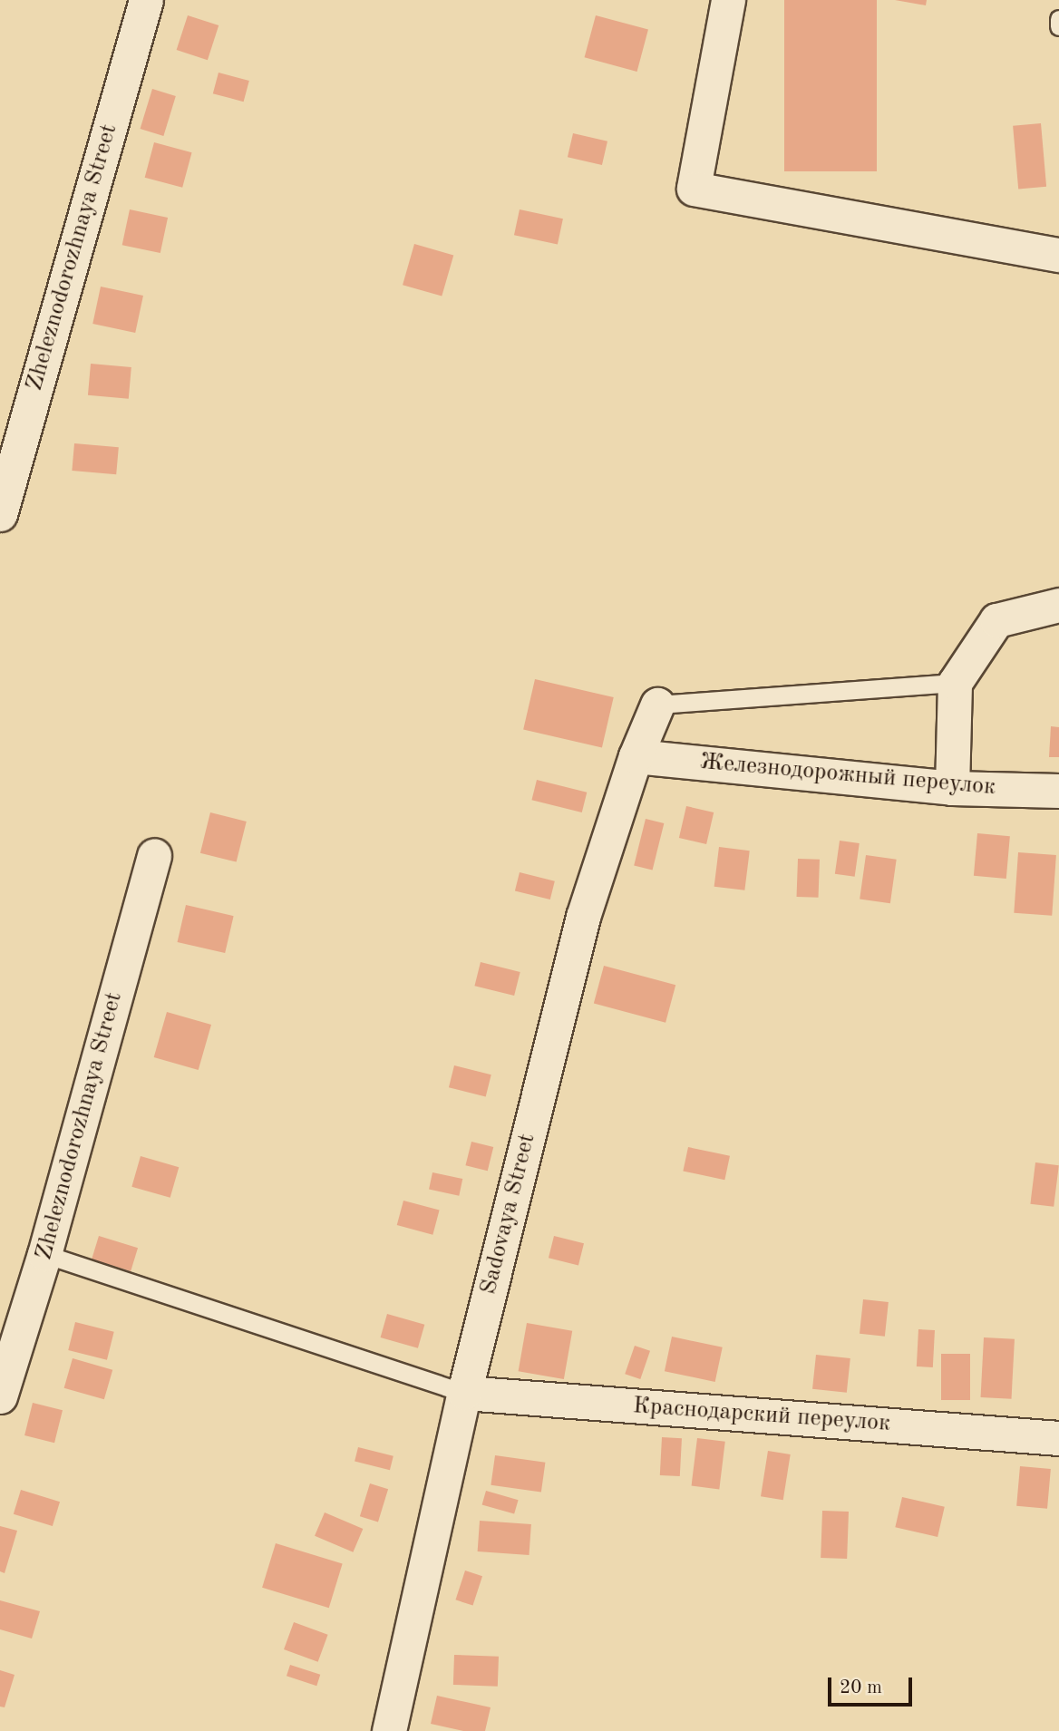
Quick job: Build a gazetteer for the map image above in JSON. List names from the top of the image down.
{
  "streets": {
    "street": [
      "Zheleznodorozhnaya Street",
      "Железнодорожный переулок",
      "Sadovaya Street",
      "Краснодарский переулок"
    ]
  },
  "crossings": [
    ["Железнодорожный переулок", "Sadovaya Street"],
    ["Sadovaya Street", "Краснодарский переулок"]
  ],
  "scale_bar": "20 m"
}
